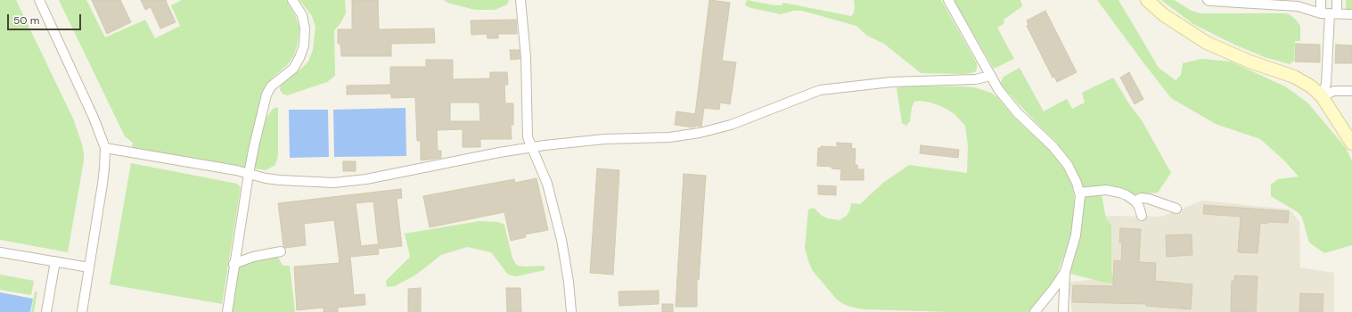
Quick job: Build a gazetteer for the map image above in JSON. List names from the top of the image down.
{
  "scale_bar": "50 m"
}
